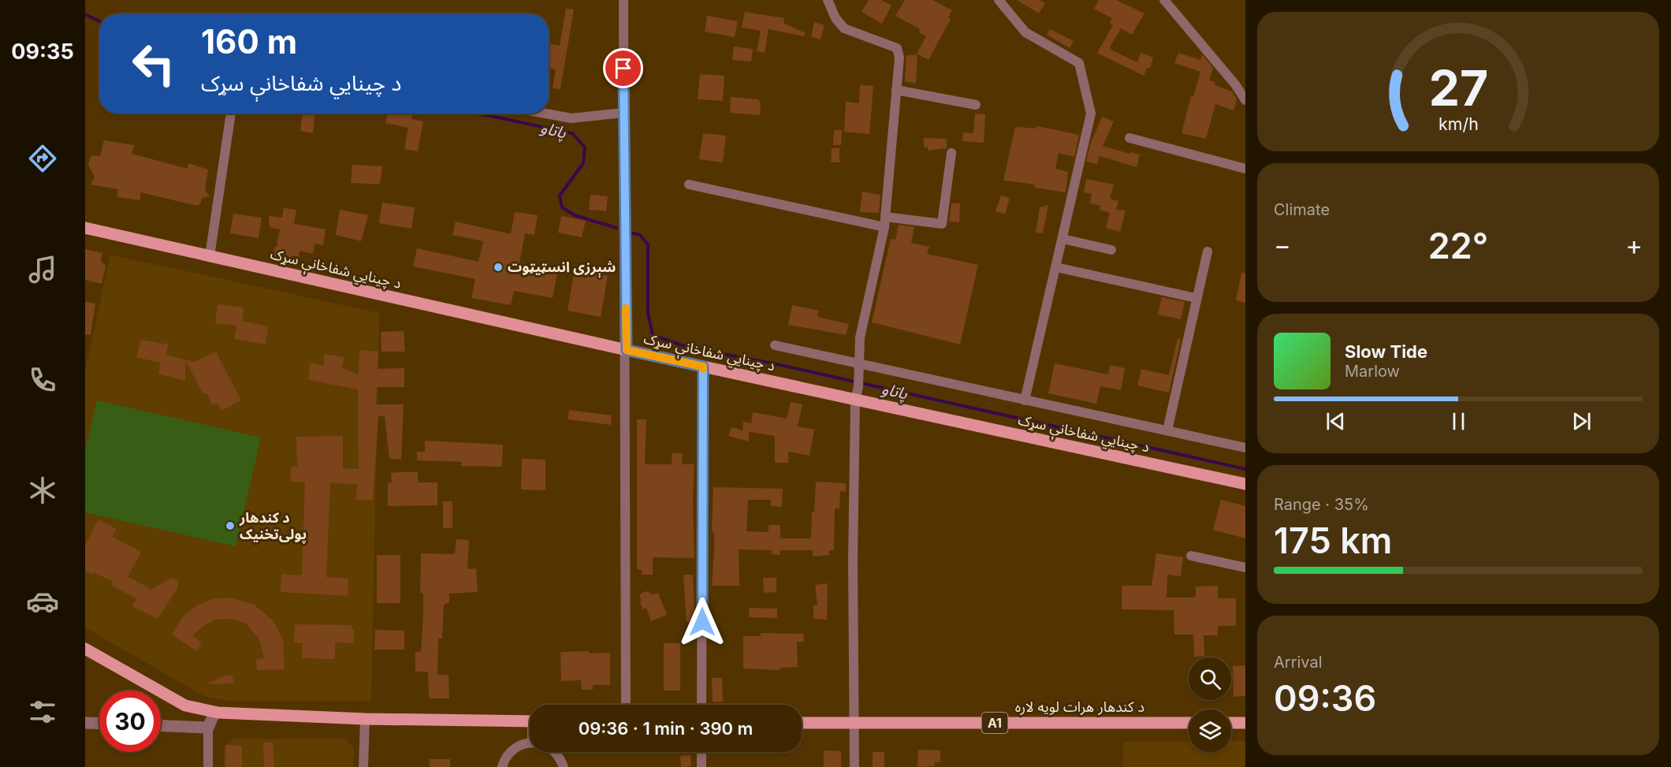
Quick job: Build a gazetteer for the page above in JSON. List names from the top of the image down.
{
  "streets": {
    "main road": ["د چينايي شفاخانې سړک", "د کندهار هرات لویه لاره", "A1"]
  },
  "water": ["پاتاو"],
  "places": ["شېرزی انسټيټوت", "د کندهار پولی‌تخنیک"],
  "page": {
    "tabs": "09:35",
    "turn": ["160 m", "د چينايي شفاخانې سړک"],
    "tile": [
      "Climate",
      ["Range · 35%", "175 km"],
      ["Arrival", "09:36"]
    ],
    "heat": ["−", "22°", "+"],
    "song": ["Slow Tide", "Marlow"],
    "limit": "30",
    "trip": "09:36 · 1 min · 390 m",
    "gauge": ["27", "km/h"]
  }
}
